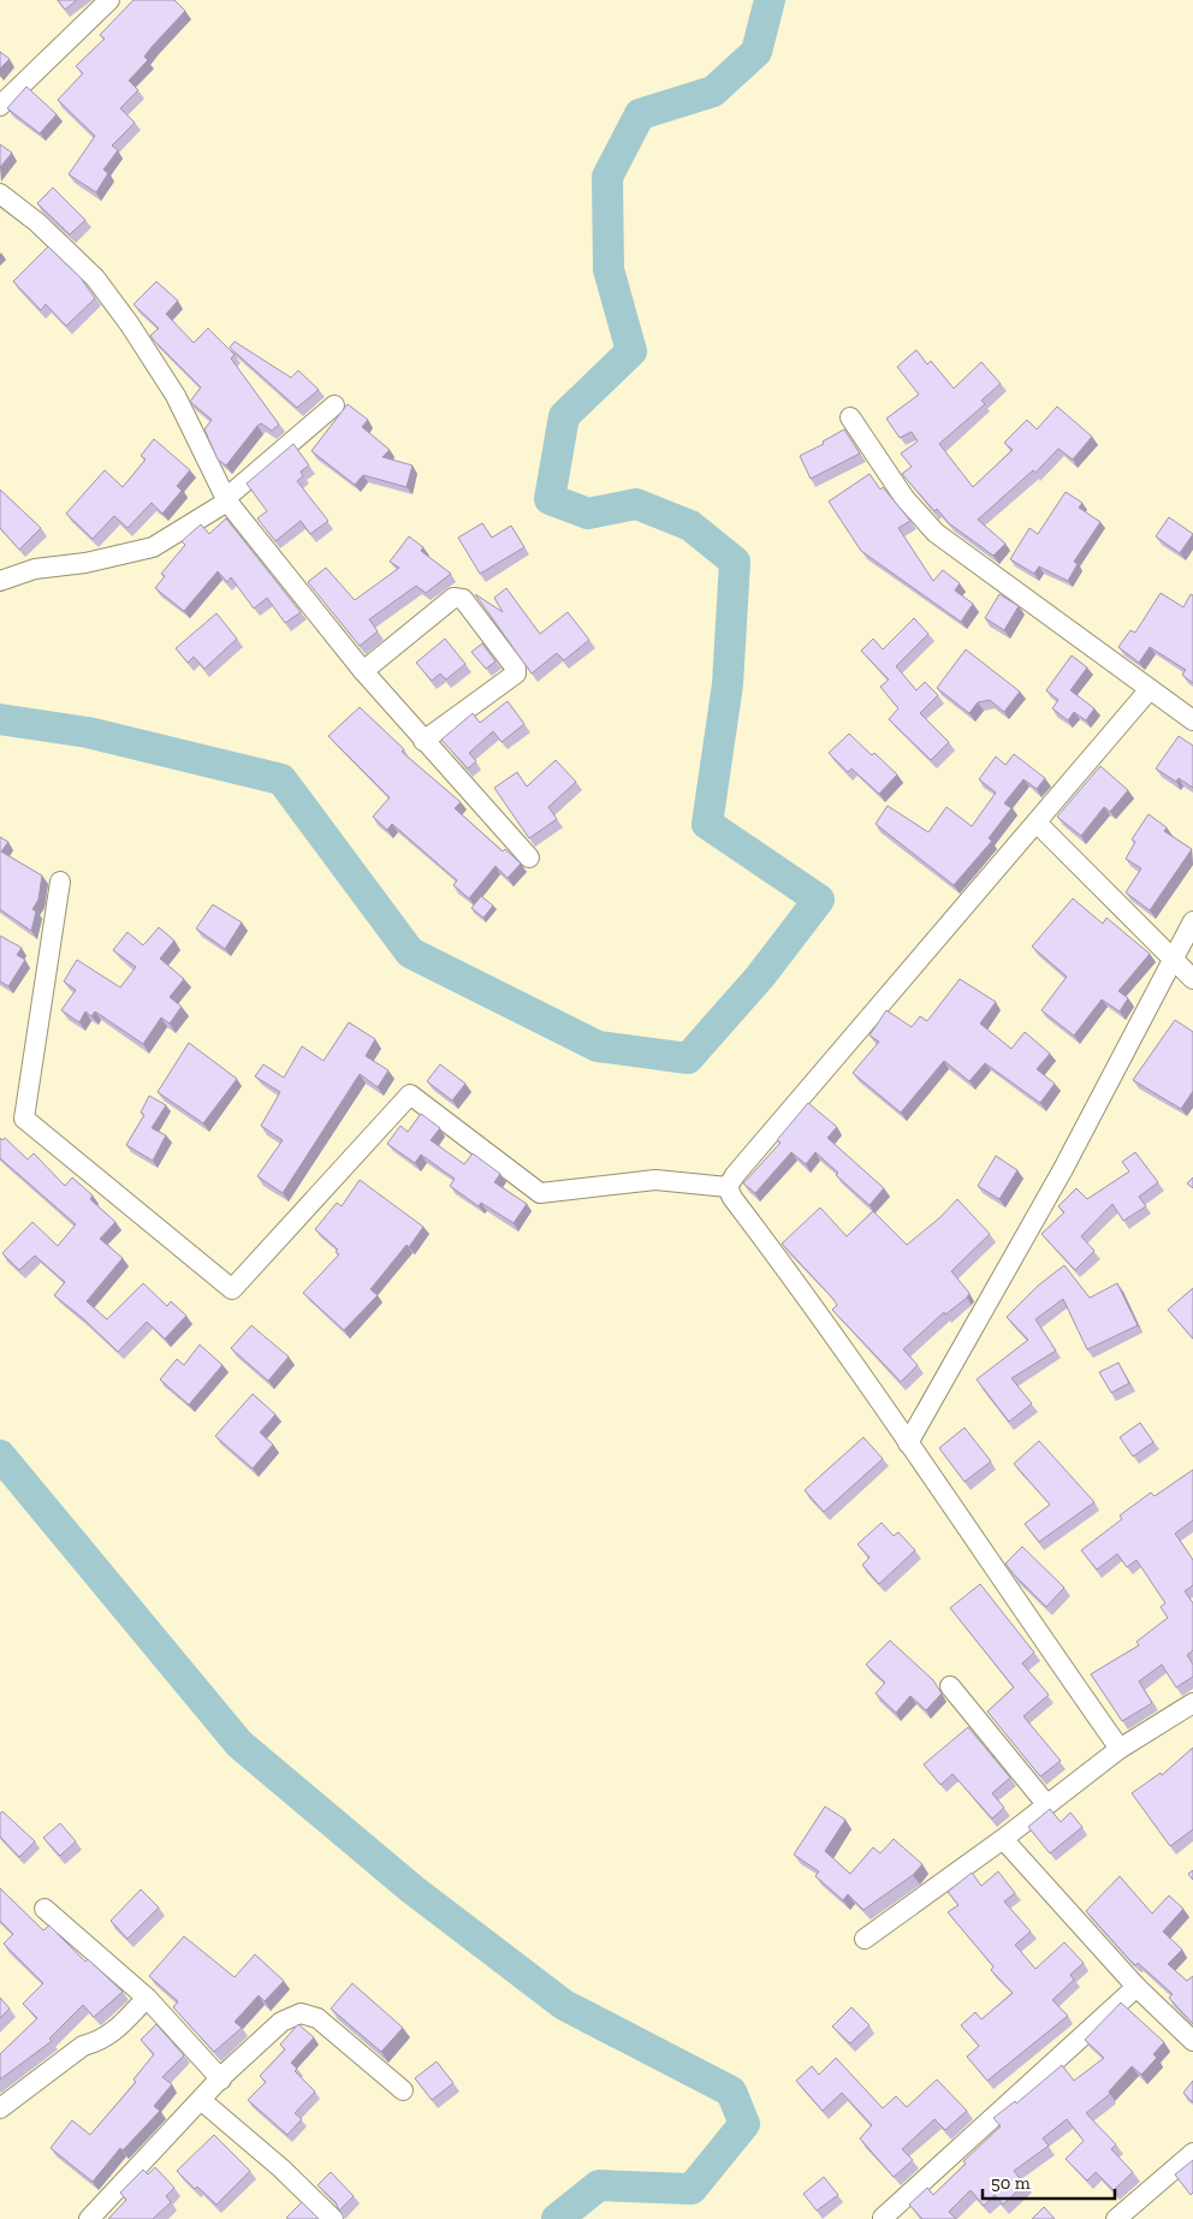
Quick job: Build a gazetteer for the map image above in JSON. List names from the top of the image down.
{
  "scale_bar": "50 m"
}
